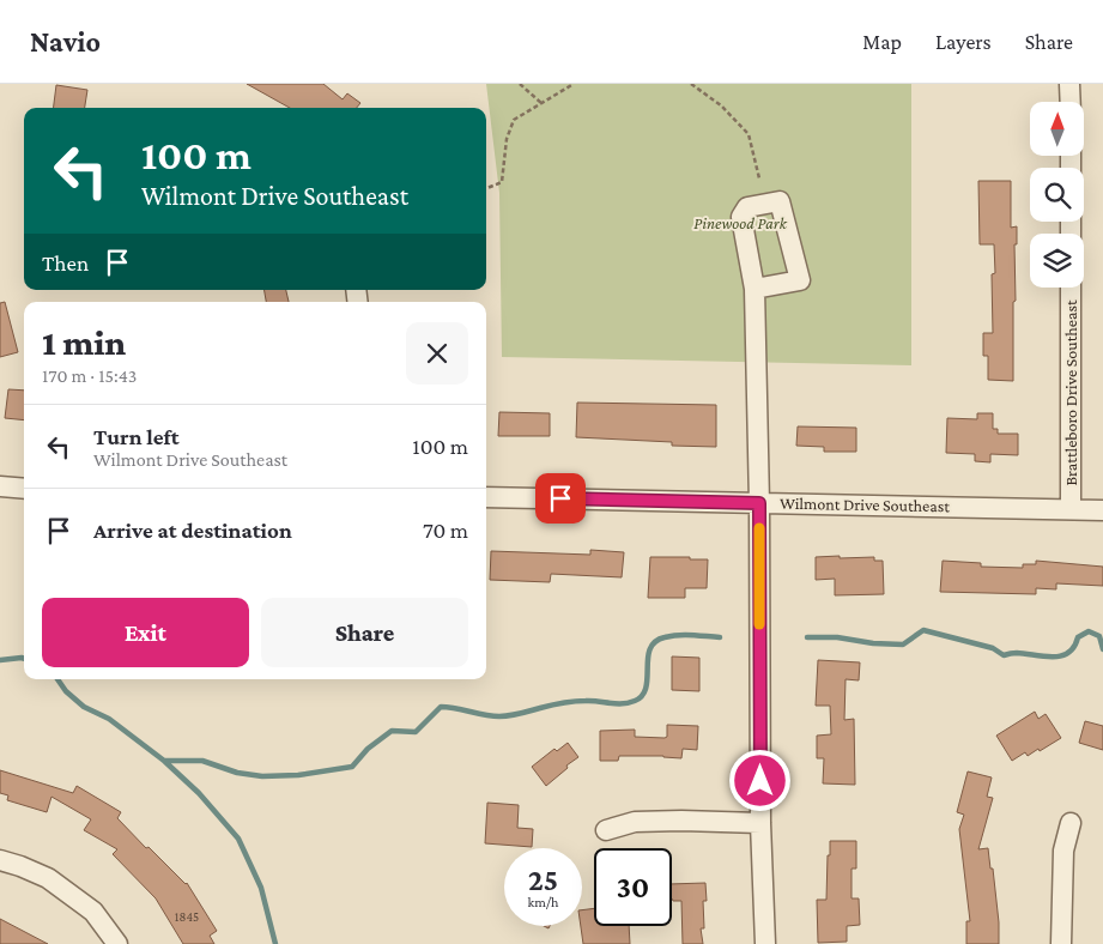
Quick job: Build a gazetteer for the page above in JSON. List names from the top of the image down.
{
  "streets": {
    "street": ["Brattleboro Drive Southeast", "Wilmont Drive Southeast"]
  },
  "crossings": [
    ["Brattleboro Drive Southeast", "Wilmont Drive Southeast"]
  ],
  "parks": ["Pinewood Park"],
  "house_numbers": ["1845"],
  "north": "top",
  "page": {
    "header": "Navio",
    "nav": ["Map", "Layers", "Share"],
    "turn": ["100 m", "Wilmont Drive Southeast"],
    "then": "Then",
    "heading": ["1 min", "170 m · 15:43"],
    "list": [
      {
        "name": "Turn left",
        "note": "Wilmont Drive Southeast",
        "value": "100 m"
      },
      {
        "name": "Arrive at destination",
        "value": "70 m"
      }
    ],
    "buttons": ["Exit", "Share"],
    "speed": "25 km/h",
    "limit": "30"
  }
}
